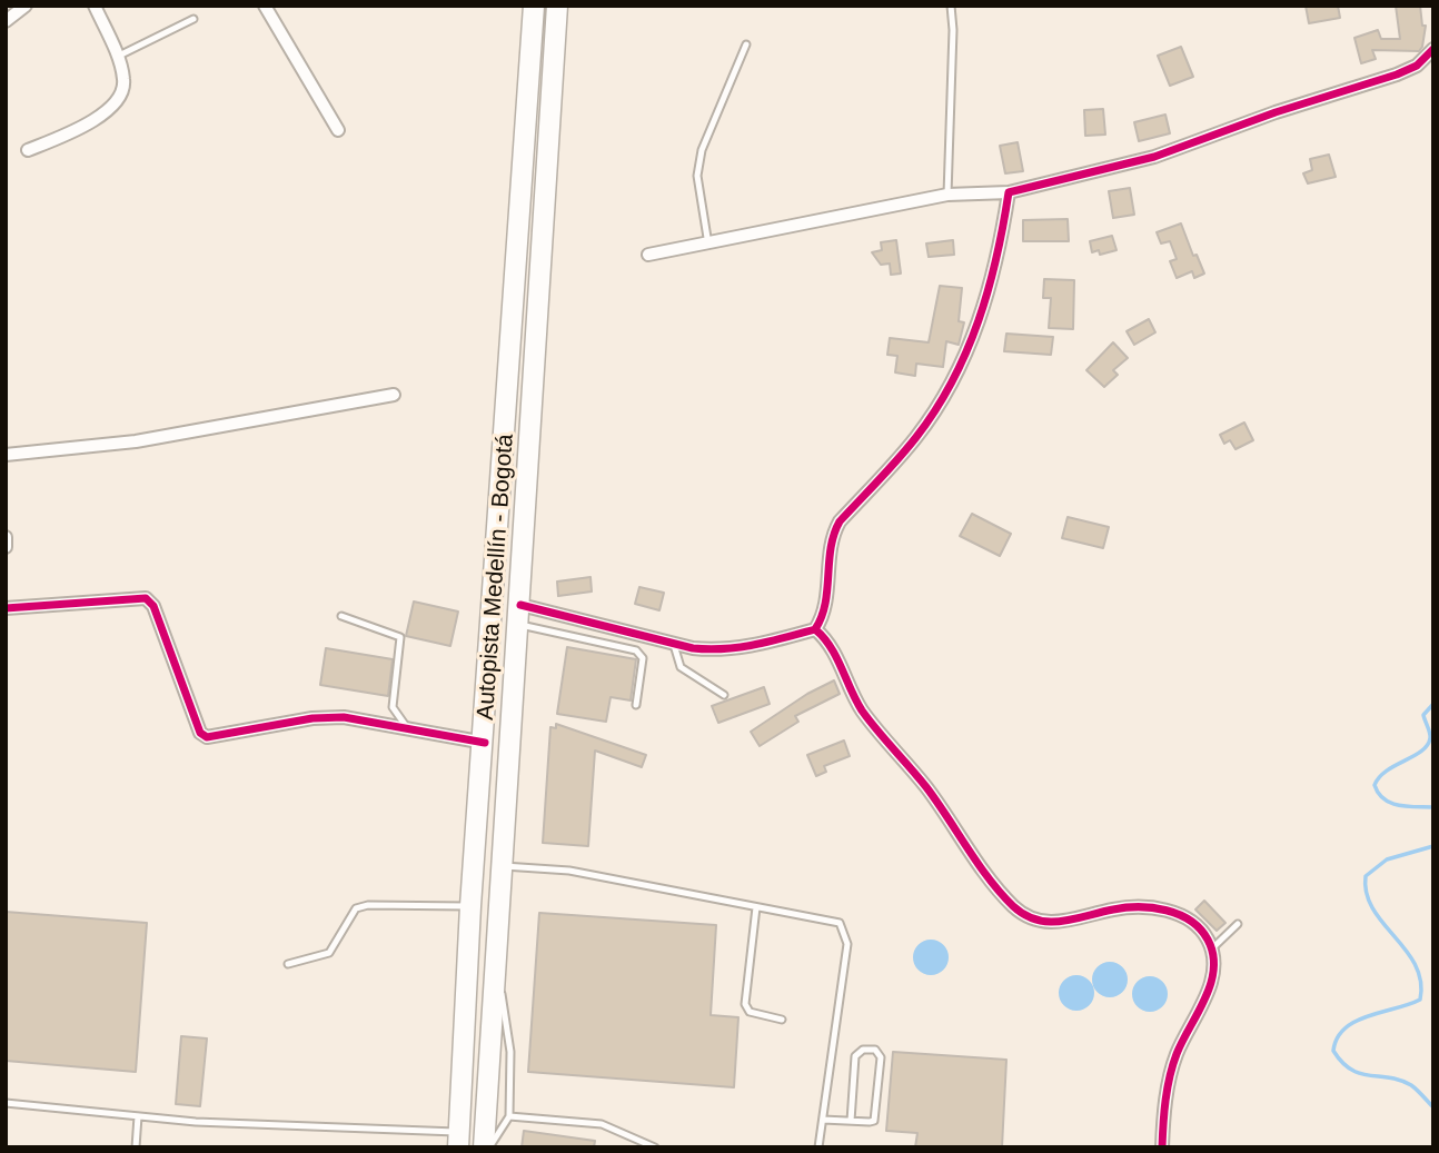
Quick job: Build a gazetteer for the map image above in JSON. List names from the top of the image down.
{
  "streets": {
    "highway": ["Autopista Medellín - Bogotá"]
  }
}
